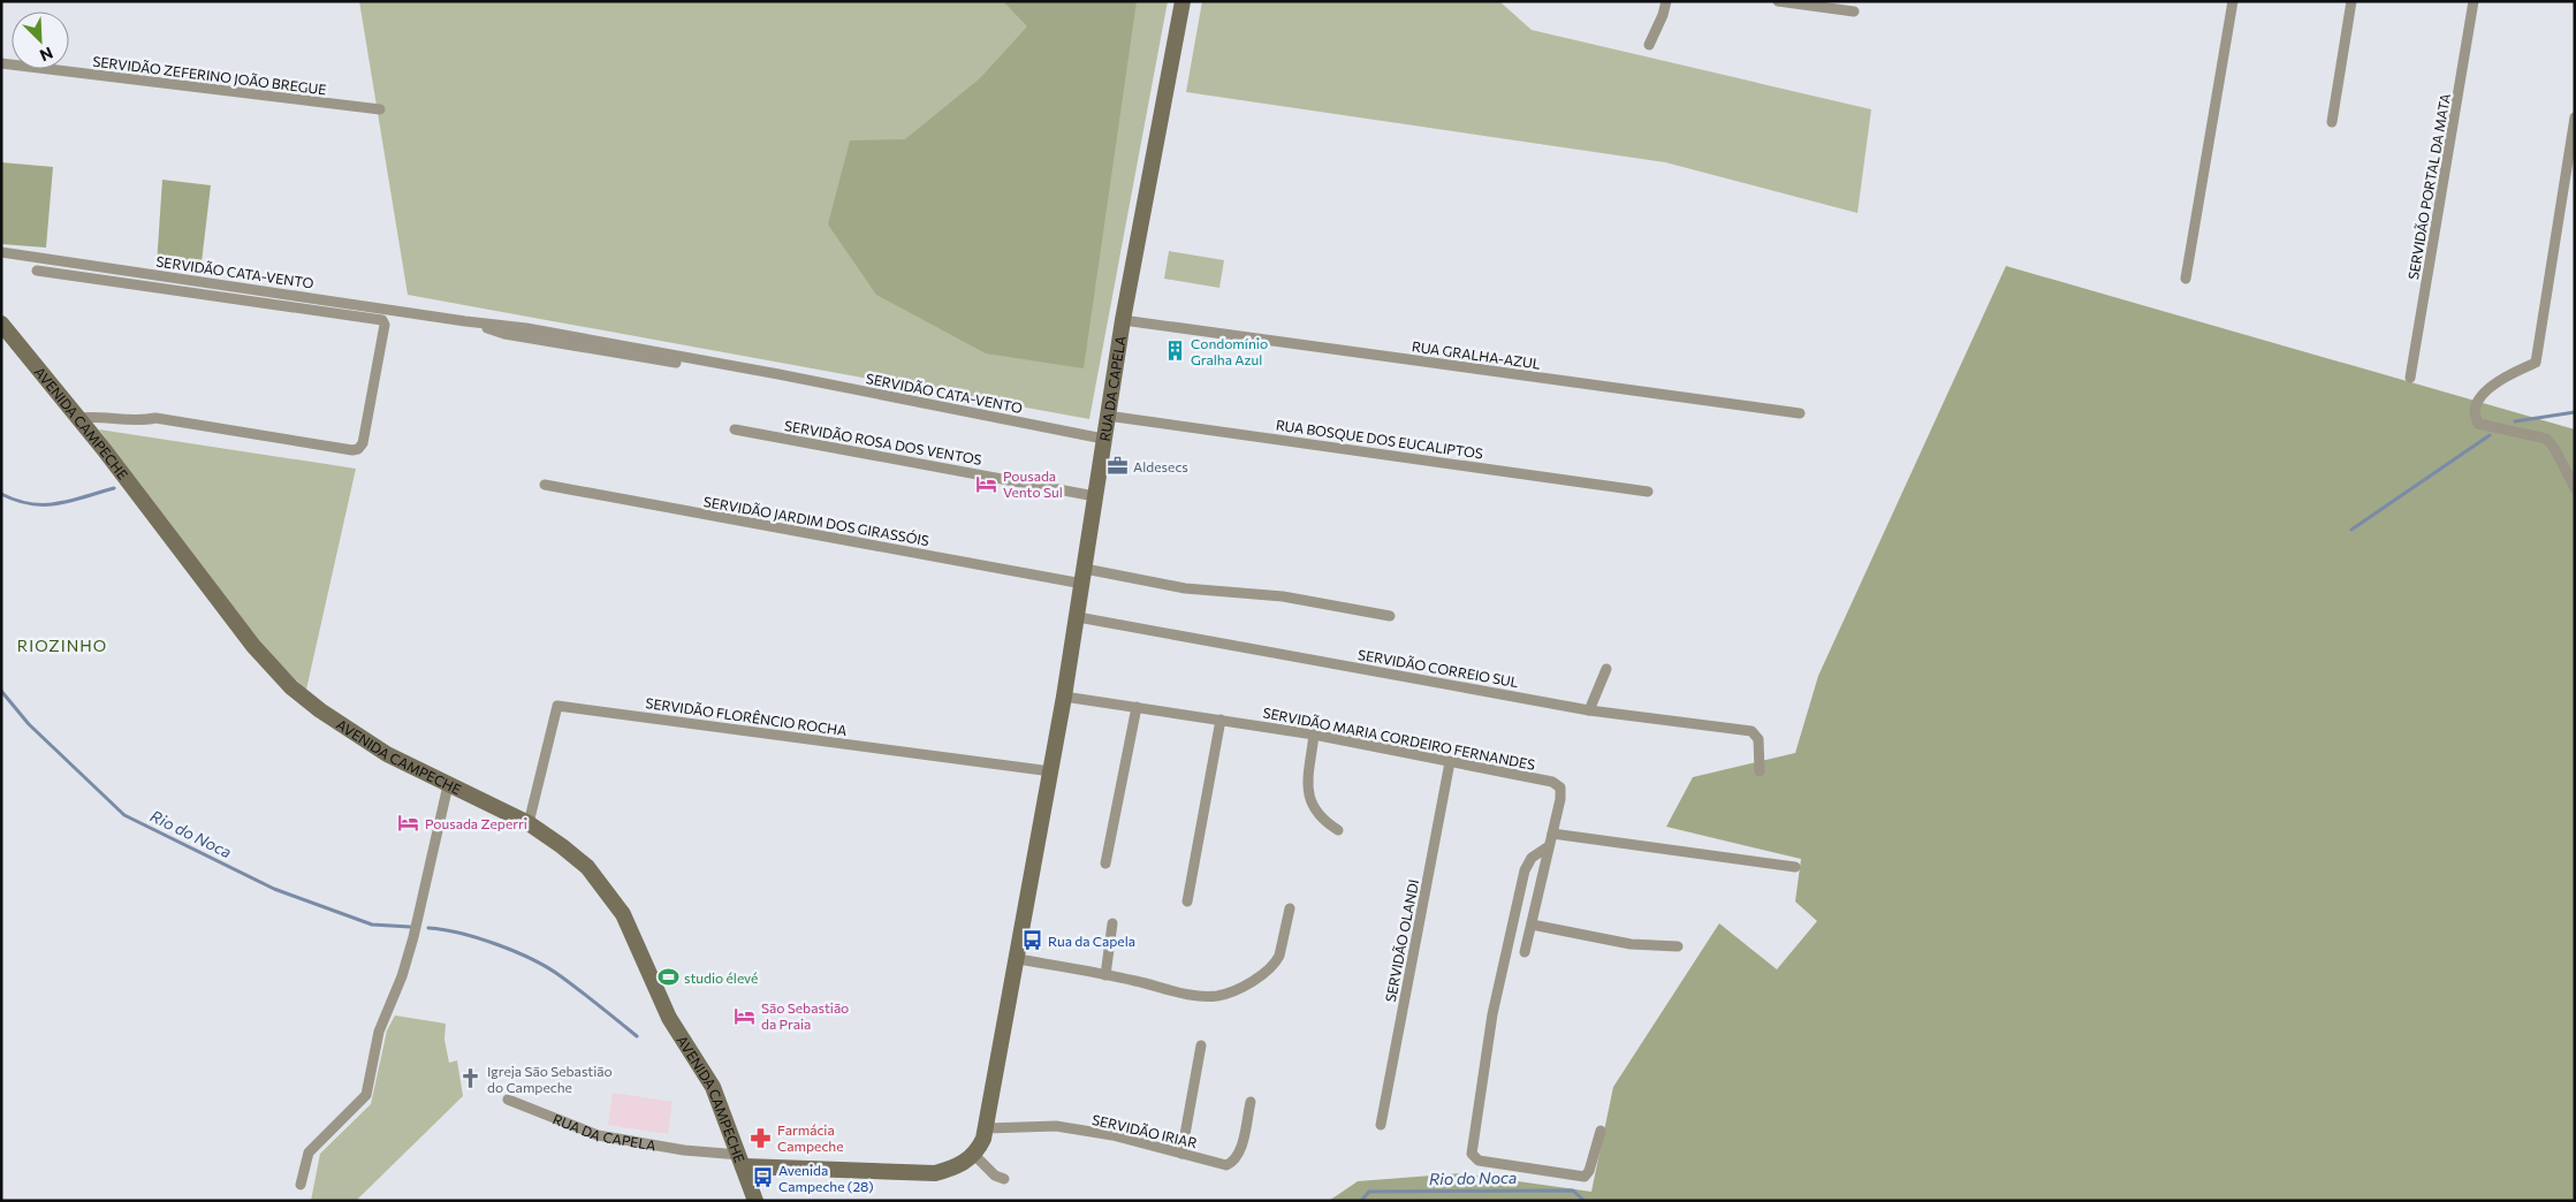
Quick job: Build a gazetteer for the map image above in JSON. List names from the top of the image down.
{
  "streets": {
    "main road": ["RUA DA CAPELA", "AVENIDA CAMPECHE"],
    "street": [
      "SERVIDÃO ZEFERINO JOÃO BREGUE",
      "SERVIDÃO PORTAL DA MATA",
      "SERVIDÃO CATA-VENTO",
      "RUA GRALHA-AZUL",
      "RUA BOSQUE DOS EUCALIPTOS",
      "SERVIDÃO ROSA DOS VENTOS",
      "SERVIDÃO JARDIM DOS GIRASSÓIS",
      "SERVIDÃO CORREIO SUL",
      "SERVIDÃO FLORÊNCIO ROCHA",
      "SERVIDÃO MARIA CORDEIRO FERNANDES",
      "SERVIDÃO OLANDI",
      "SERVIDÃO IRIAR"
    ]
  },
  "crossings": [
    ["SERVIDÃO CATA-VENTO", "RUA DA CAPELA"],
    ["RUA GRALHA-AZUL", "RUA DA CAPELA"],
    ["RUA DA CAPELA", "AVENIDA CAMPECHE"],
    ["RUA DA CAPELA", "RUA BOSQUE DOS EUCALIPTOS"],
    ["RUA DA CAPELA", "SERVIDÃO ROSA DOS VENTOS"],
    ["RUA DA CAPELA", "SERVIDÃO JARDIM DOS GIRASSÓIS"],
    ["RUA DA CAPELA", "SERVIDÃO CORREIO SUL"],
    ["RUA DA CAPELA", "SERVIDÃO FLORÊNCIO ROCHA"],
    ["RUA DA CAPELA", "SERVIDÃO MARIA CORDEIRO FERNANDES"],
    ["RUA DA CAPELA", "SERVIDÃO IRIAR"],
    ["AVENIDA CAMPECHE", "SERVIDÃO FLORÊNCIO ROCHA"],
    ["SERVIDÃO MARIA CORDEIRO FERNANDES", "SERVIDÃO OLANDI"]
  ],
  "districts": ["RIOZINHO"],
  "water": ["Rio do Noca"],
  "places": {
    "building": ["Condomínio Gralha Azul"],
    "office": ["Aldesecs"],
    "hotel": ["Pousada Vento Sul", "Pousada Zeperri", "São Sebastião da Praia"],
    "bus stop": ["Rua da Capela", "Avenida Campeche (28)"],
    "sports": ["studio élevé"],
    "church": ["Igreja São Sebastião do Campeche"],
    "pharmacy": ["Farmácia Campeche"]
  },
  "north": "bottom right"
}
